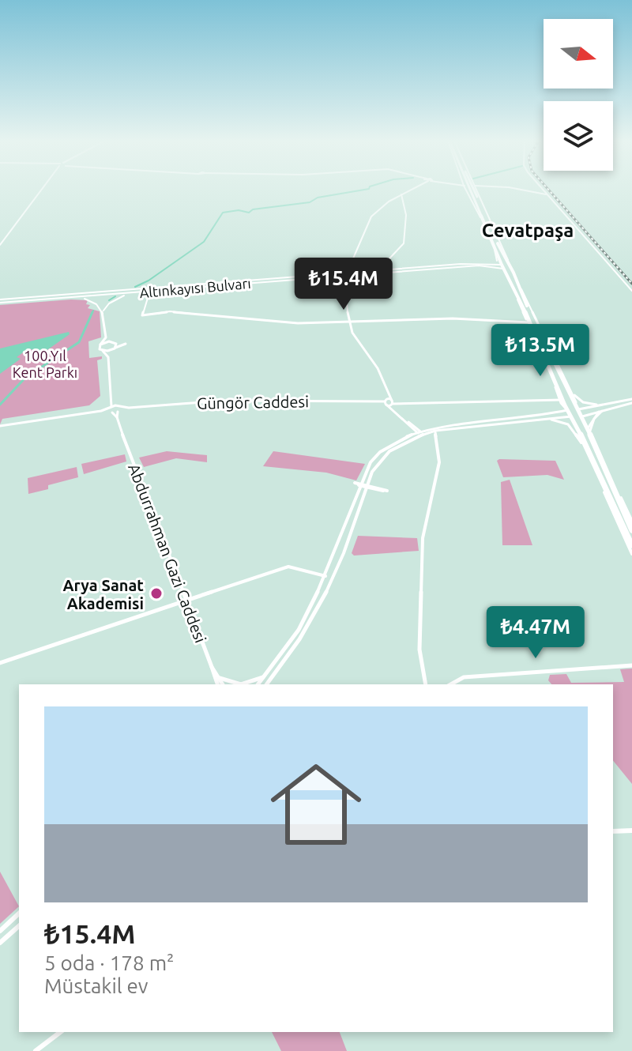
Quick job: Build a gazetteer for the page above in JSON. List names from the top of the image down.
{
  "streets": {
    "main road": ["Altınkayısı Bulvarı", "Güngör Caddesi", "Abdurrahman Gazi Caddesi"]
  },
  "crossings": [
    ["Güngör Caddesi", "Abdurrahman Gazi Caddesi"]
  ],
  "districts": ["Cevatpaşa"],
  "parks": ["100.Yıl Kent Parkı"],
  "places": ["Arya Sanat Akademisi"],
  "north": "right",
  "page": {
    "price": ["₺15.4M", "₺13.5M", "₺4.47M"],
    "list": [
      {
        "name": "₺15.4M",
        "note": "5 oda · 178 m² · Müstakil ev"
      }
    ]
  }
}
